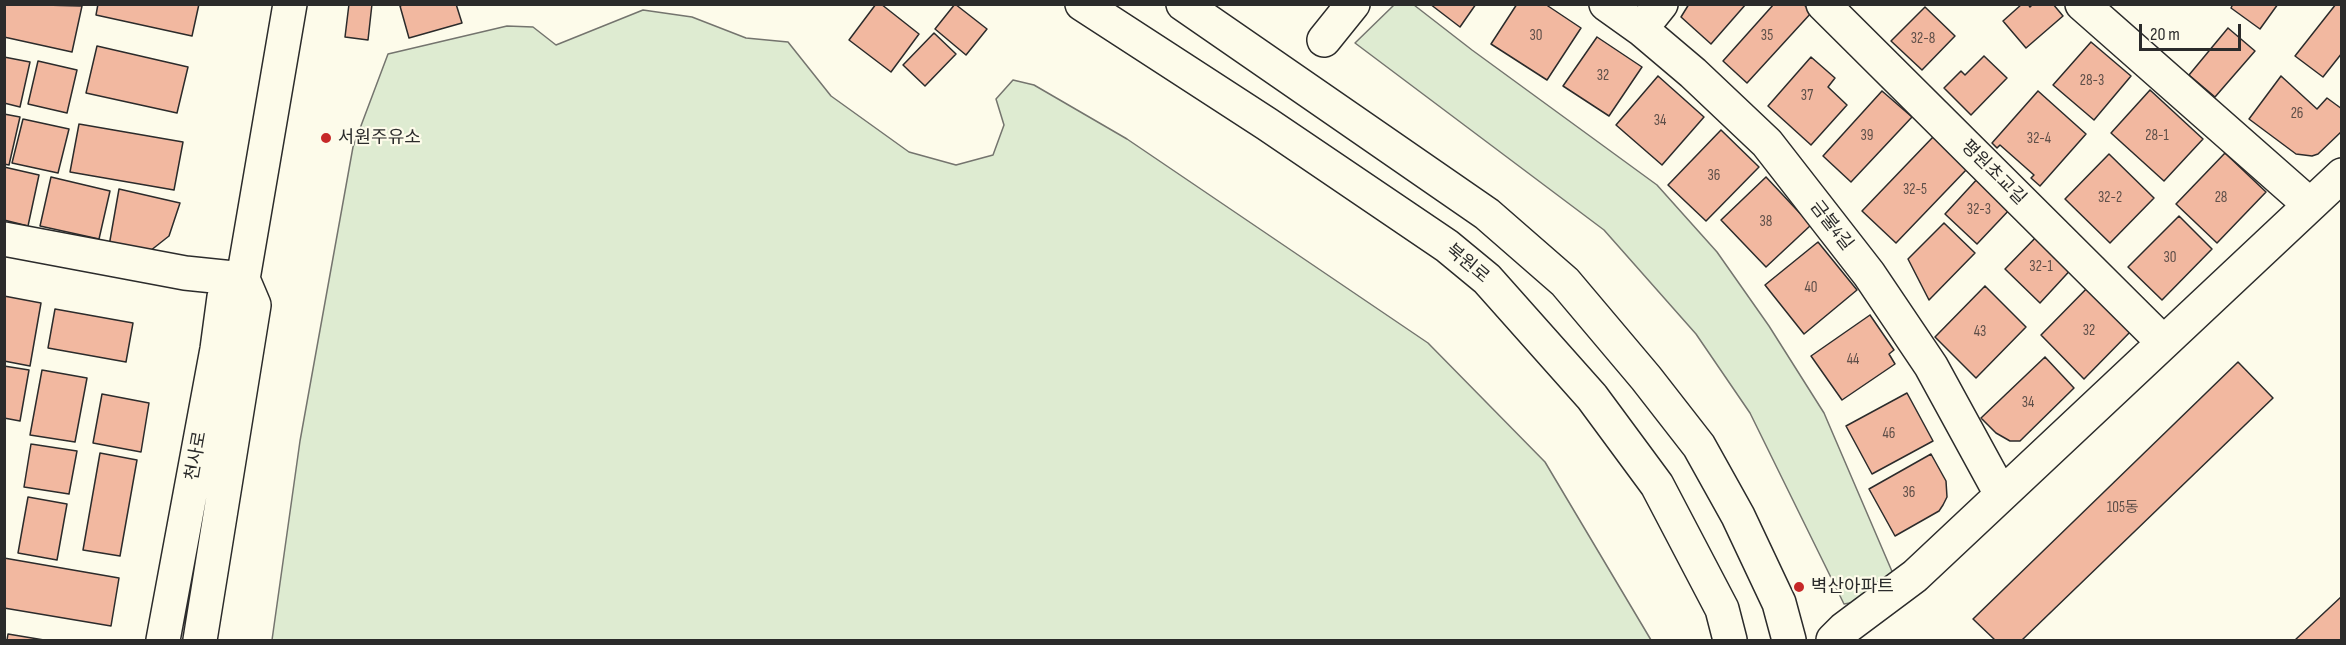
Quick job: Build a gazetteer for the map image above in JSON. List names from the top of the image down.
{
  "streets": {
    "street": [
      "평원초교길",
      "금불4길",
      "북원로",
      "천사로"
    ]
  },
  "places": ["서원주유소", "벽산아파트"],
  "house_numbers": [
    "30",
    "35",
    "32-8",
    "32",
    "28-3",
    "37",
    "26",
    "34",
    "39",
    "28-1",
    "32-4",
    "36",
    "32-5",
    "32-2",
    "28",
    "32-3",
    "38",
    "30",
    "32-1",
    "40",
    "32",
    "43",
    "44",
    "34",
    "46",
    "36",
    "105동"
  ],
  "scale_bar": "20 m"
}
